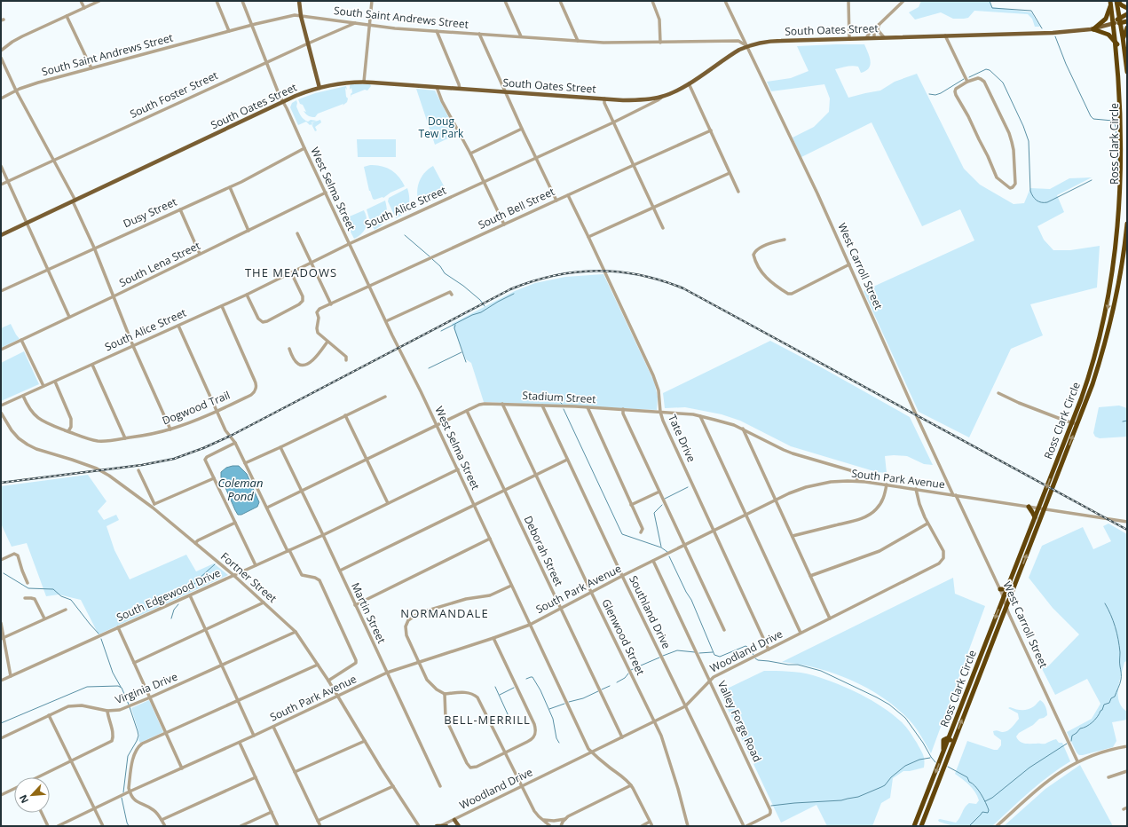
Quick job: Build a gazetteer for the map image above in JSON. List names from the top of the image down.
{
  "streets": {
    "highway": ["South Oates Street", "Ross Clark Circle"],
    "street": [
      "South Saint Andrews Street",
      "South Foster Street",
      "West Selma Street",
      "South Alice Street",
      "South Bell Street",
      "Dusy Street",
      "South Lena Street",
      "West Carroll Street",
      "Stadium Street",
      "Dogwood Trail",
      "Tate Drive",
      "South Park Avenue",
      "Deborah Street",
      "Fortner Street",
      "South Edgewood Drive",
      "Southland Drive",
      "Martin Street",
      "Glenwood Street",
      "Woodland Drive",
      "Virginia Drive",
      "Valley Forge Road"
    ]
  },
  "crossings": [
    ["South Saint Andrews Street", "South Oates Street"],
    ["South Saint Andrews Street", "South Foster Street"],
    ["South Saint Andrews Street", "West Selma Street"],
    ["South Saint Andrews Street", "West Carroll Street"],
    ["South Oates Street", "Ross Clark Circle"],
    ["South Oates Street", "West Selma Street"],
    ["South Oates Street", "South Alice Street"],
    ["South Oates Street", "West Carroll Street"],
    ["South Foster Street", "West Selma Street"],
    ["Ross Clark Circle", "West Carroll Street"],
    ["Ross Clark Circle", "South Park Avenue"],
    ["West Selma Street", "South Alice Street"],
    ["West Selma Street", "South Bell Street"],
    ["West Selma Street", "Dusy Street"],
    ["West Selma Street", "South Lena Street"],
    ["West Selma Street", "Stadium Street"],
    ["West Selma Street", "South Park Avenue"],
    ["West Selma Street", "South Edgewood Drive"],
    ["West Selma Street", "Woodland Drive"],
    ["South Alice Street", "Dogwood Trail"],
    ["South Bell Street", "Tate Drive"],
    ["West Carroll Street", "South Park Avenue"],
    ["Stadium Street", "Tate Drive"],
    ["Stadium Street", "South Park Avenue"],
    ["Stadium Street", "Deborah Street"],
    ["Stadium Street", "Southland Drive"],
    ["Stadium Street", "Martin Street"],
    ["Stadium Street", "Glenwood Street"],
    ["Tate Drive", "South Park Avenue"],
    ["Tate Drive", "Woodland Drive"],
    ["South Park Avenue", "Deborah Street"],
    ["South Park Avenue", "Fortner Street"],
    ["South Park Avenue", "Southland Drive"],
    ["South Park Avenue", "Martin Street"],
    ["South Park Avenue", "Glenwood Street"],
    ["South Park Avenue", "Woodland Drive"],
    ["South Park Avenue", "Valley Forge Road"],
    ["Deborah Street", "Woodland Drive"],
    ["Fortner Street", "South Edgewood Drive"],
    ["Fortner Street", "Virginia Drive"],
    ["South Edgewood Drive", "Martin Street"],
    ["Southland Drive", "Woodland Drive"],
    ["Southland Drive", "Valley Forge Road"],
    ["Glenwood Street", "Woodland Drive"],
    ["Woodland Drive", "Valley Forge Road"]
  ],
  "districts": ["THE MEADOWS", "NORMANDALE", "BELL-MERRILL"],
  "water": ["Coleman Pond"],
  "parks": ["Doug Tew Park"],
  "north": "bottom left"
}
